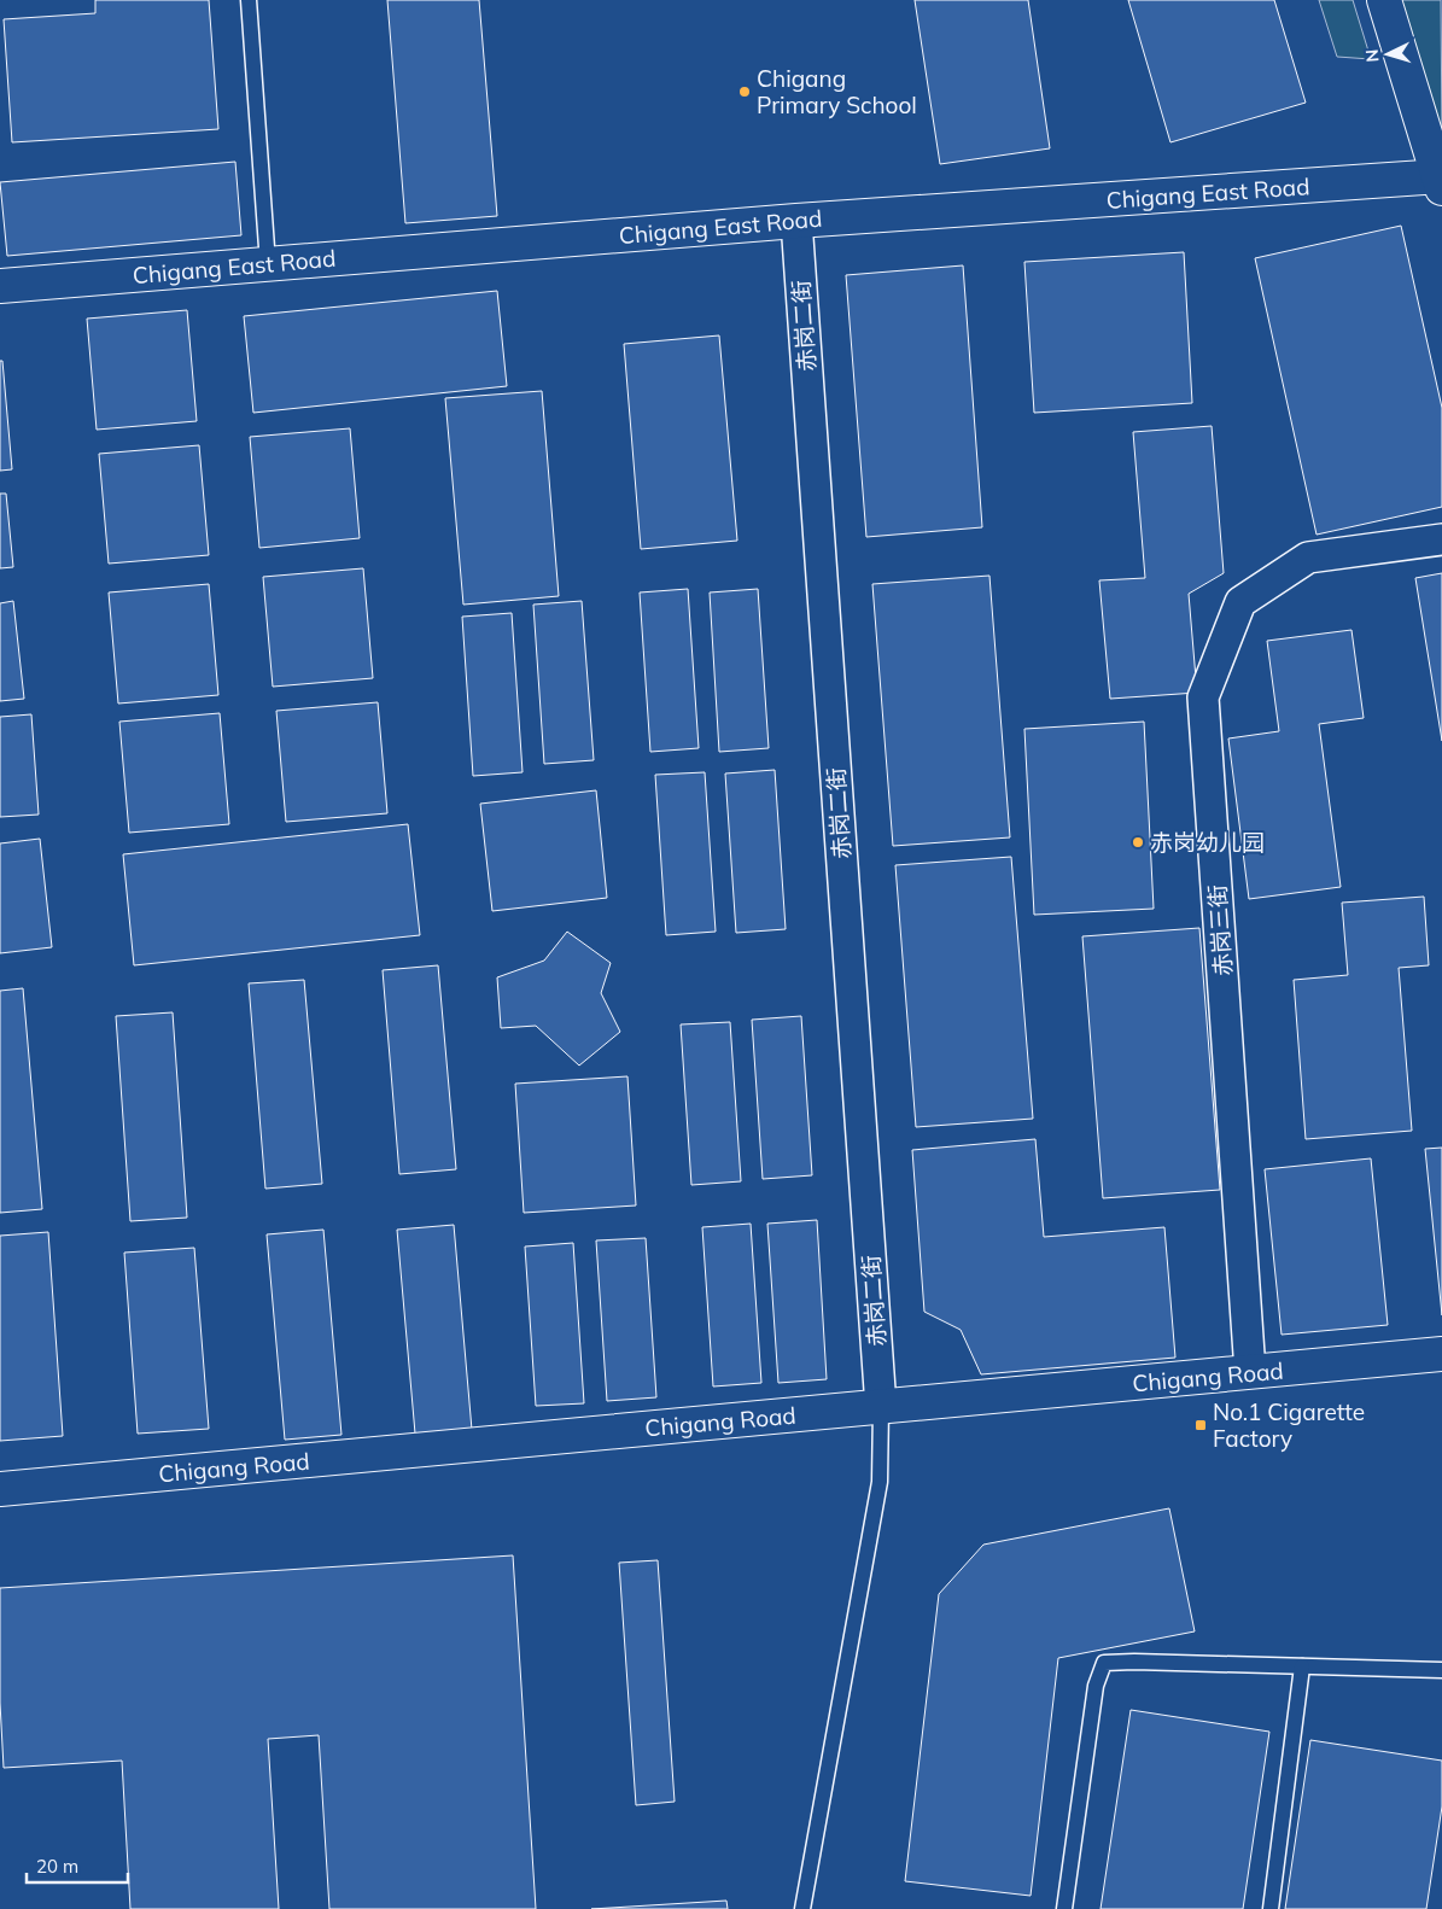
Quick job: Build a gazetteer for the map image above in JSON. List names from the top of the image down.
{
  "streets": {
    "main road": ["Chigang East Road", "Chigang Road"],
    "street": ["赤岗二街", "赤岗三街"]
  },
  "crossings": [
    ["Chigang East Road", "赤岗二街"],
    ["赤岗二街", "Chigang Road"],
    ["赤岗三街", "Chigang Road"]
  ],
  "places": {
    "other": ["Chigang Primary School", "赤岗幼儿园"],
    "transit": ["No.1 Cigarette Factory"]
  },
  "scale_bar": "20 m",
  "north": "left"
}
